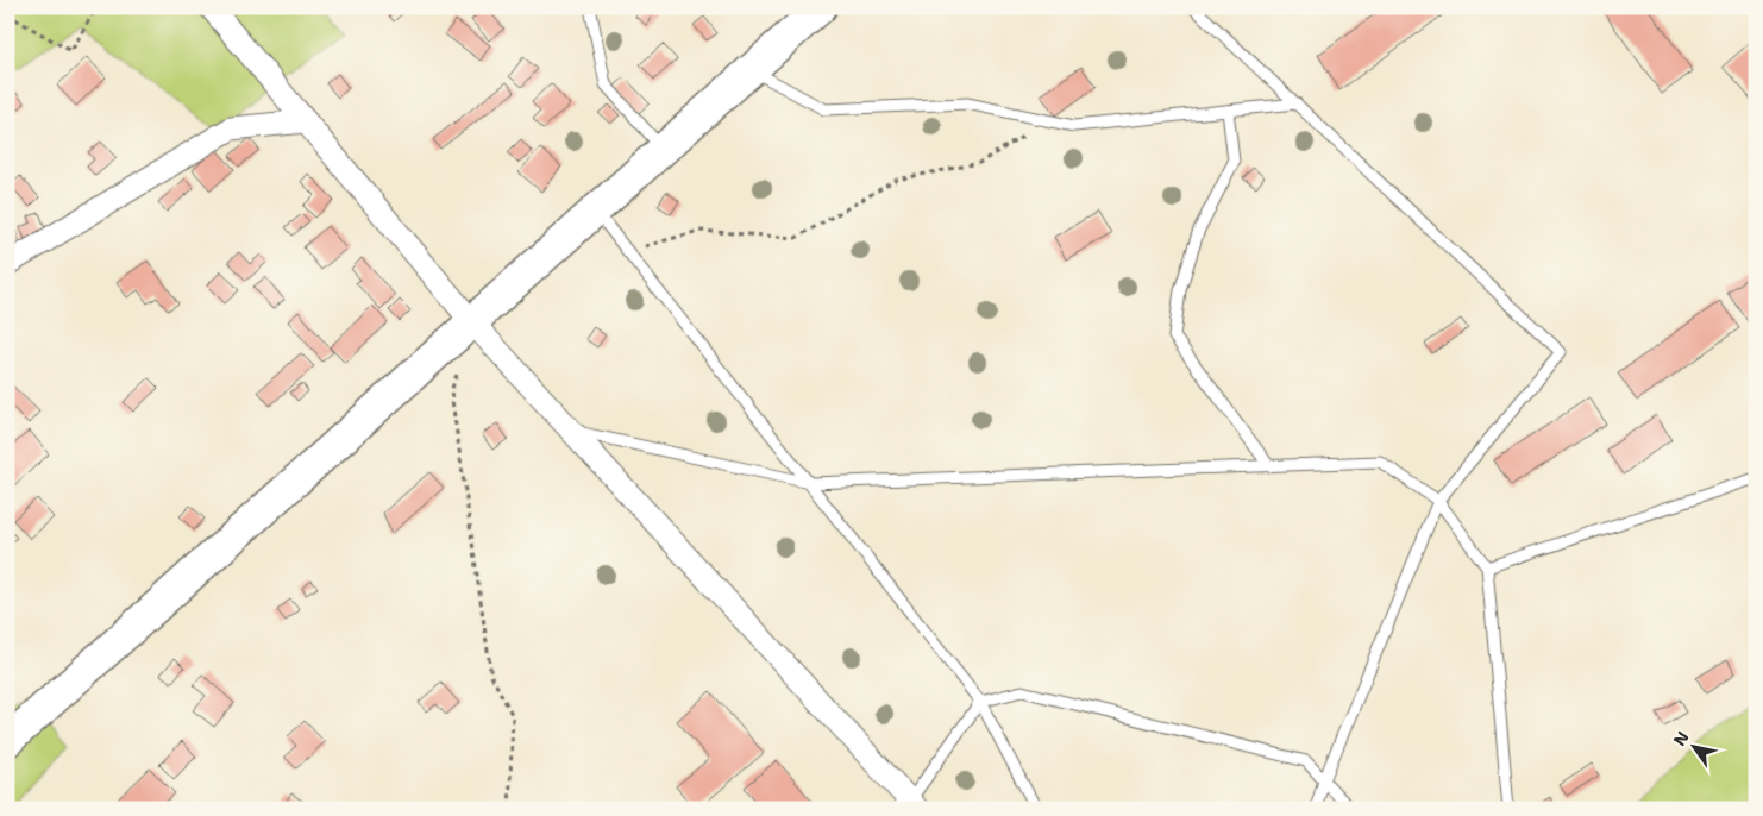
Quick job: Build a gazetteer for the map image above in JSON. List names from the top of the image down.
{
  "north": "top left"
}
